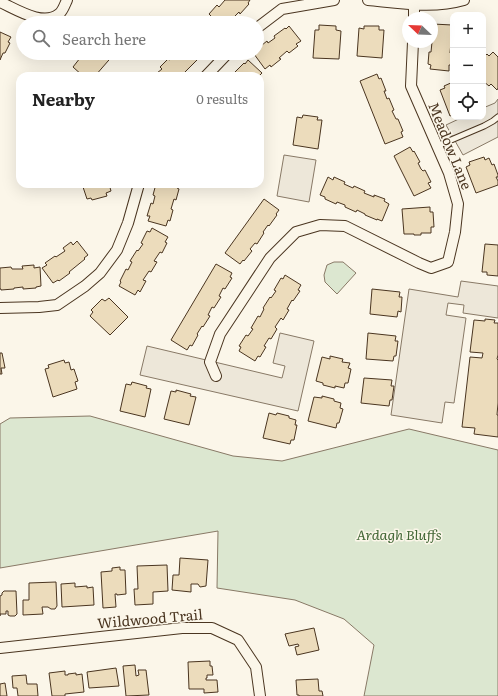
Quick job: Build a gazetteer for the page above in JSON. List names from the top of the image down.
{
  "streets": {
    "street": ["Meadow Lane", "Wildwood Trail"]
  },
  "parks": ["Ardagh Bluffs"],
  "north": "top left",
  "page": {
    "map_buttons": ["+", "−"],
    "search": "Search here",
    "heading": ["Nearby", "0 results"]
  }
}
